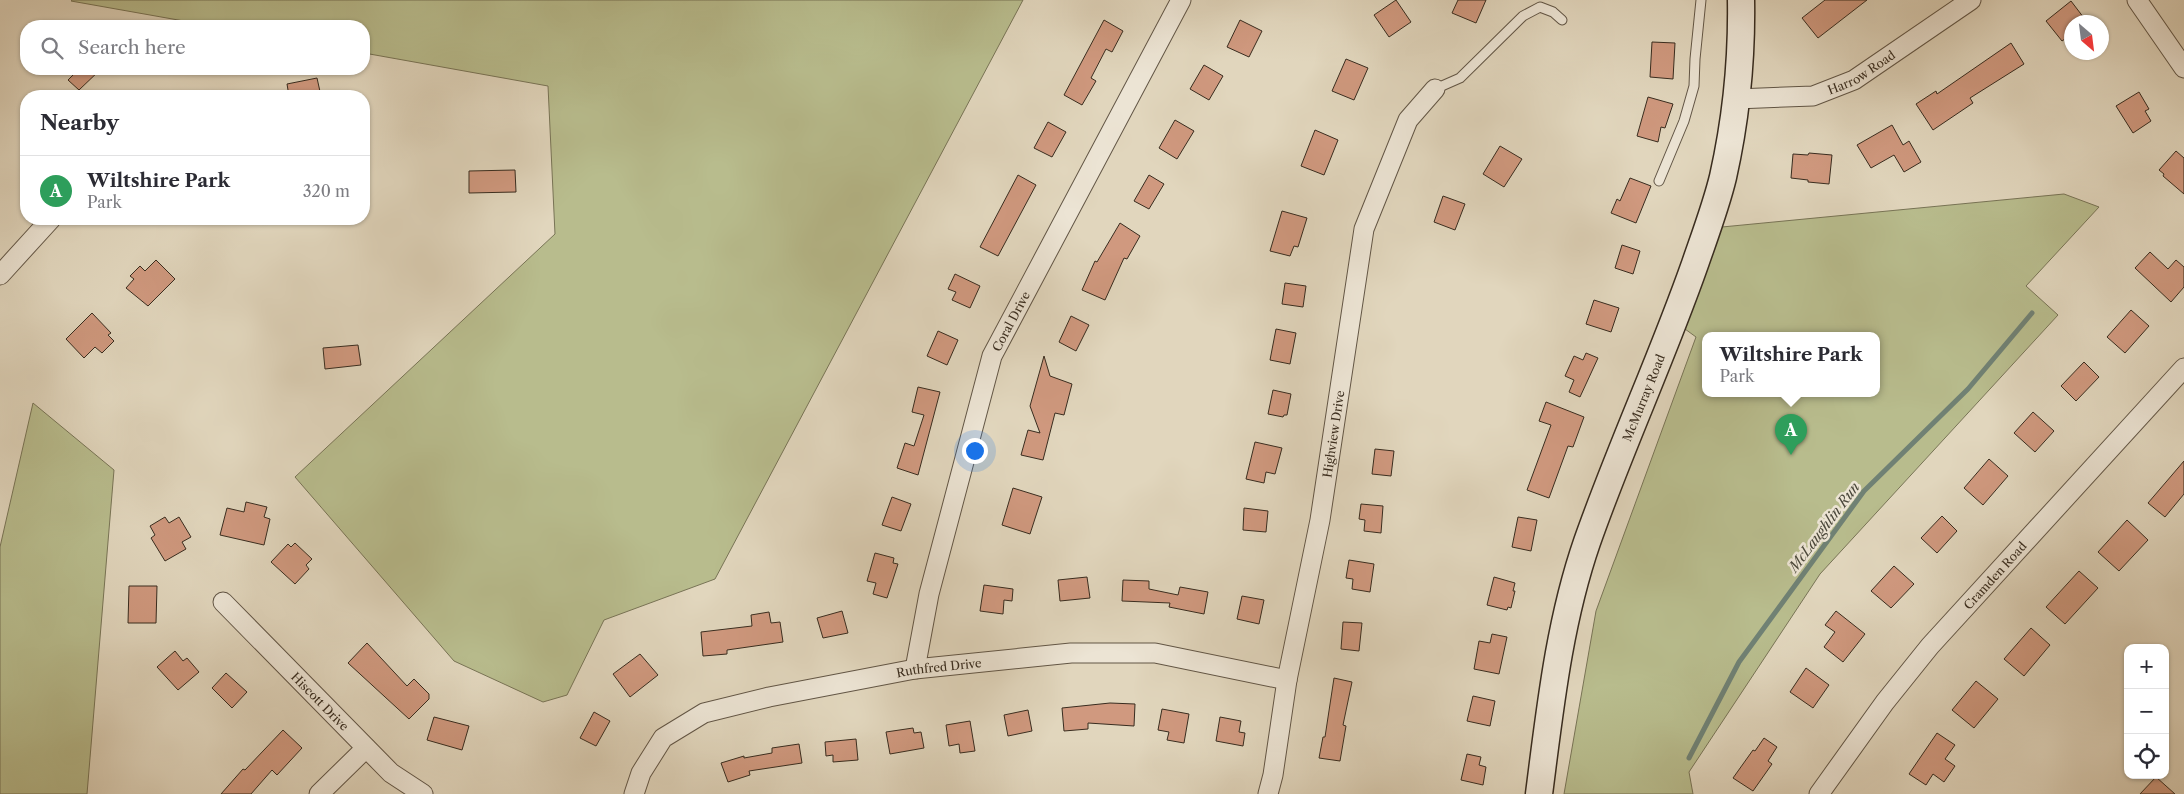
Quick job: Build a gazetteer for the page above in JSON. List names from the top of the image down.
{
  "streets": {
    "main road": ["McMurray Road"],
    "street": [
      "Harrow Road",
      "Coral Drive",
      "Highview Drive",
      "Cramden Road",
      "Ruthfred Drive",
      "Hiscott Drive"
    ]
  },
  "crossings": [
    ["Harrow Road", "McMurray Road"],
    ["Coral Drive", "Ruthfred Drive"],
    ["Highview Drive", "Ruthfred Drive"]
  ],
  "water": ["McLaughlin Run"],
  "north": "bottom right",
  "page": {
    "search": "Search here",
    "heading": "Nearby",
    "list": [
      {
        "mark": "A",
        "name": "Wiltshire Park",
        "note": "Park",
        "value": "320 m"
      }
    ],
    "popup": ["Wiltshire Park", "Park"],
    "pins": "A",
    "map_buttons": ["+", "−"]
  }
}
